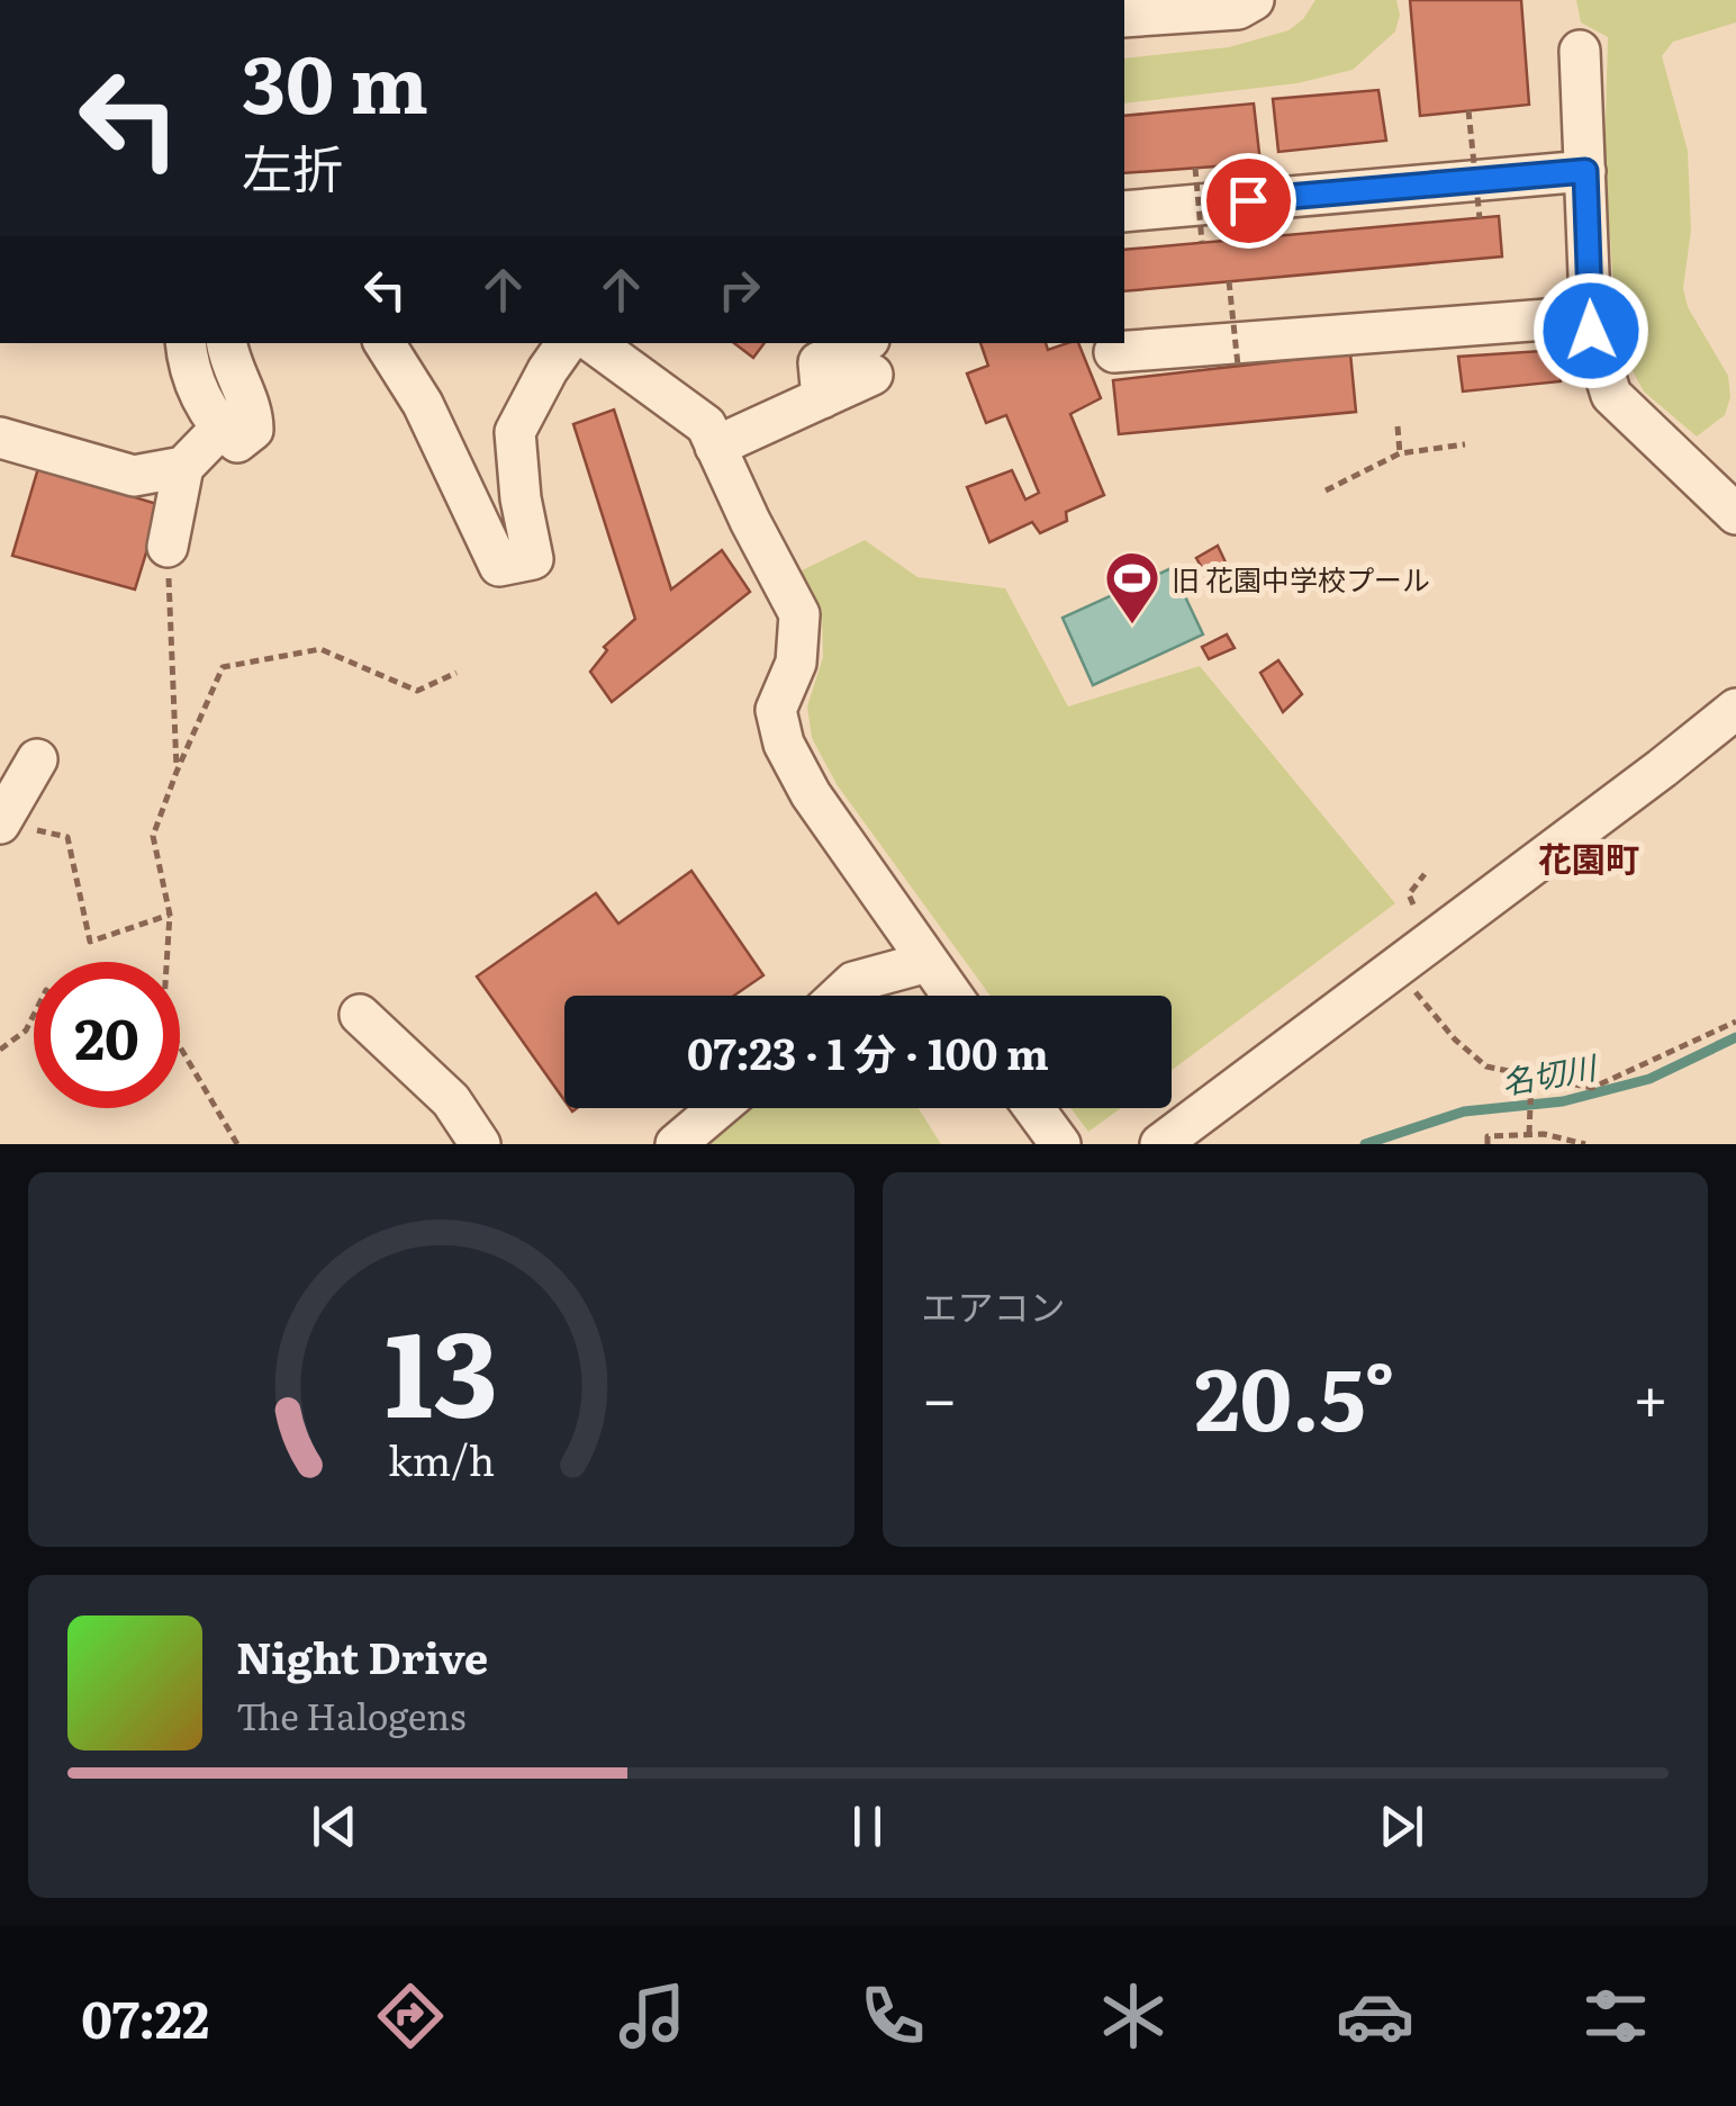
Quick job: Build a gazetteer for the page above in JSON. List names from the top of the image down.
{
  "districts": ["花園町"],
  "water": ["名切川"],
  "places": {
    "sports": ["旧 花園中学校プール"]
  },
  "page": {
    "turn": ["30 m", "左折"],
    "limit": "20",
    "trip": "07:23 · 1 分 · 100 m",
    "tile": "エアコン",
    "heat": ["−", "20.5°", "+"],
    "song": ["Night Drive", "The Halogens"],
    "tabs": "07:22",
    "gauge": ["13", "km/h"]
  }
}
